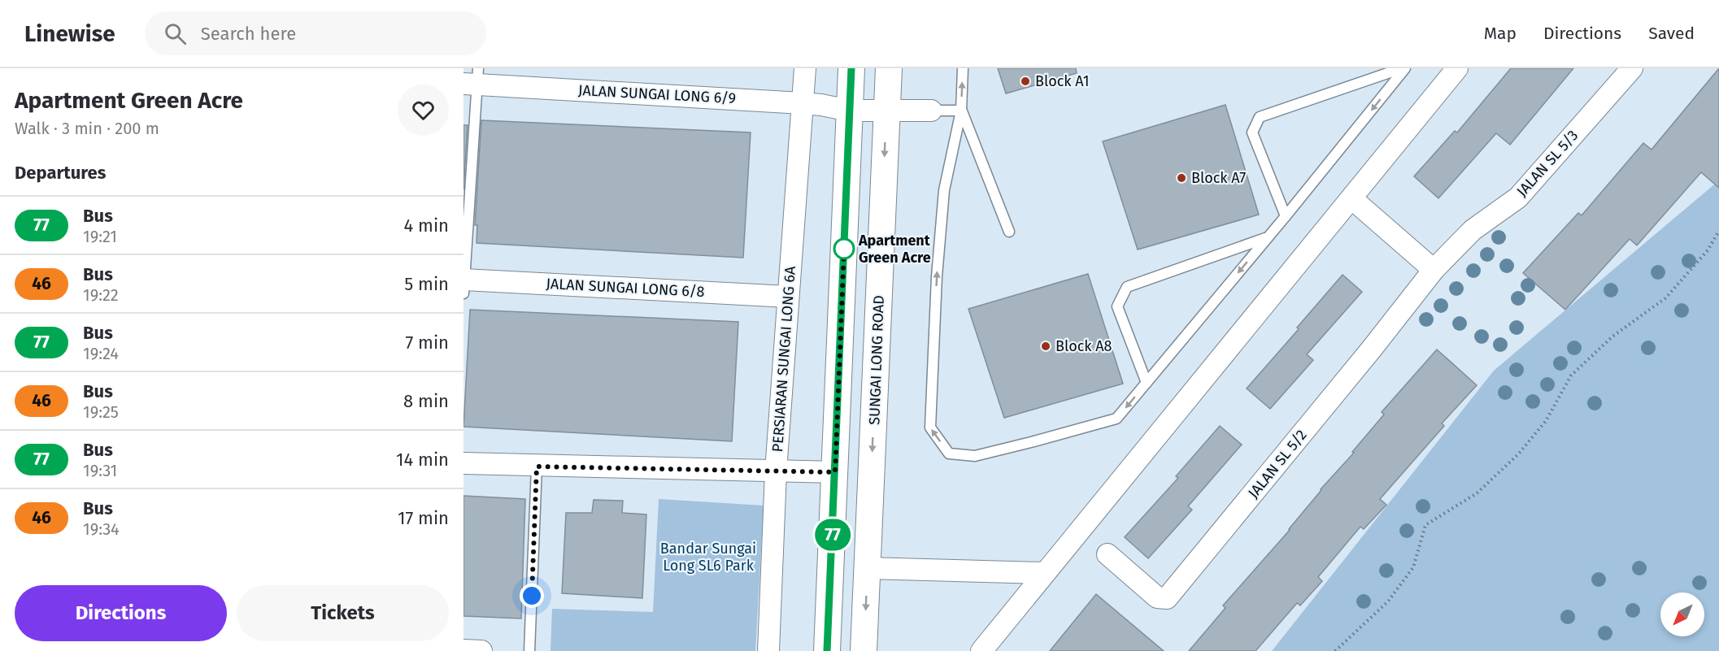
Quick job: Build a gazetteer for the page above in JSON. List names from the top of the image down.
{
  "streets": {
    "street": [
      "JALAN SUNGAI LONG 6/9",
      "JALAN SL 5/3",
      "JALAN SUNGAI LONG 6/8",
      "PERSIARAN SUNGAI LONG 6A",
      "SUNGAI LONG ROAD",
      "JALAN SL 5/2"
    ]
  },
  "crossings": [
    ["JALAN SUNGAI LONG 6/9", "PERSIARAN SUNGAI LONG 6A"],
    ["JALAN SUNGAI LONG 6/9", "SUNGAI LONG ROAD"],
    ["JALAN SL 5/3", "JALAN SL 5/2"],
    ["JALAN SUNGAI LONG 6/8", "PERSIARAN SUNGAI LONG 6A"]
  ],
  "parks": ["Bandar Sungai Long SL6 Park"],
  "places": [
    "Block A1",
    "Block A7",
    "Apartment Green Acre",
    "Block A8"
  ],
  "lines": ["bus line 77"],
  "north": "bottom left",
  "page": {
    "header": "Linewise",
    "search": "Search here",
    "nav": ["Map", "Directions", "Saved"],
    "heading": [
      ["Apartment Green Acre", "Walk · 3 min · 200 m"],
      "Departures"
    ],
    "on_map": "77",
    "list": [
      {
        "mark": "77",
        "name": "Bus",
        "note": "19:21",
        "value": "4 min"
      },
      {
        "mark": "46",
        "name": "Bus",
        "note": "19:22",
        "value": "5 min"
      },
      {
        "mark": "77",
        "name": "Bus",
        "note": "19:24",
        "value": "7 min"
      },
      {
        "mark": "46",
        "name": "Bus",
        "note": "19:25",
        "value": "8 min"
      },
      {
        "mark": "77",
        "name": "Bus",
        "note": "19:31",
        "value": "14 min"
      },
      {
        "mark": "46",
        "name": "Bus",
        "note": "19:34",
        "value": "17 min"
      }
    ],
    "buttons": ["Directions", "Tickets"]
  }
}
